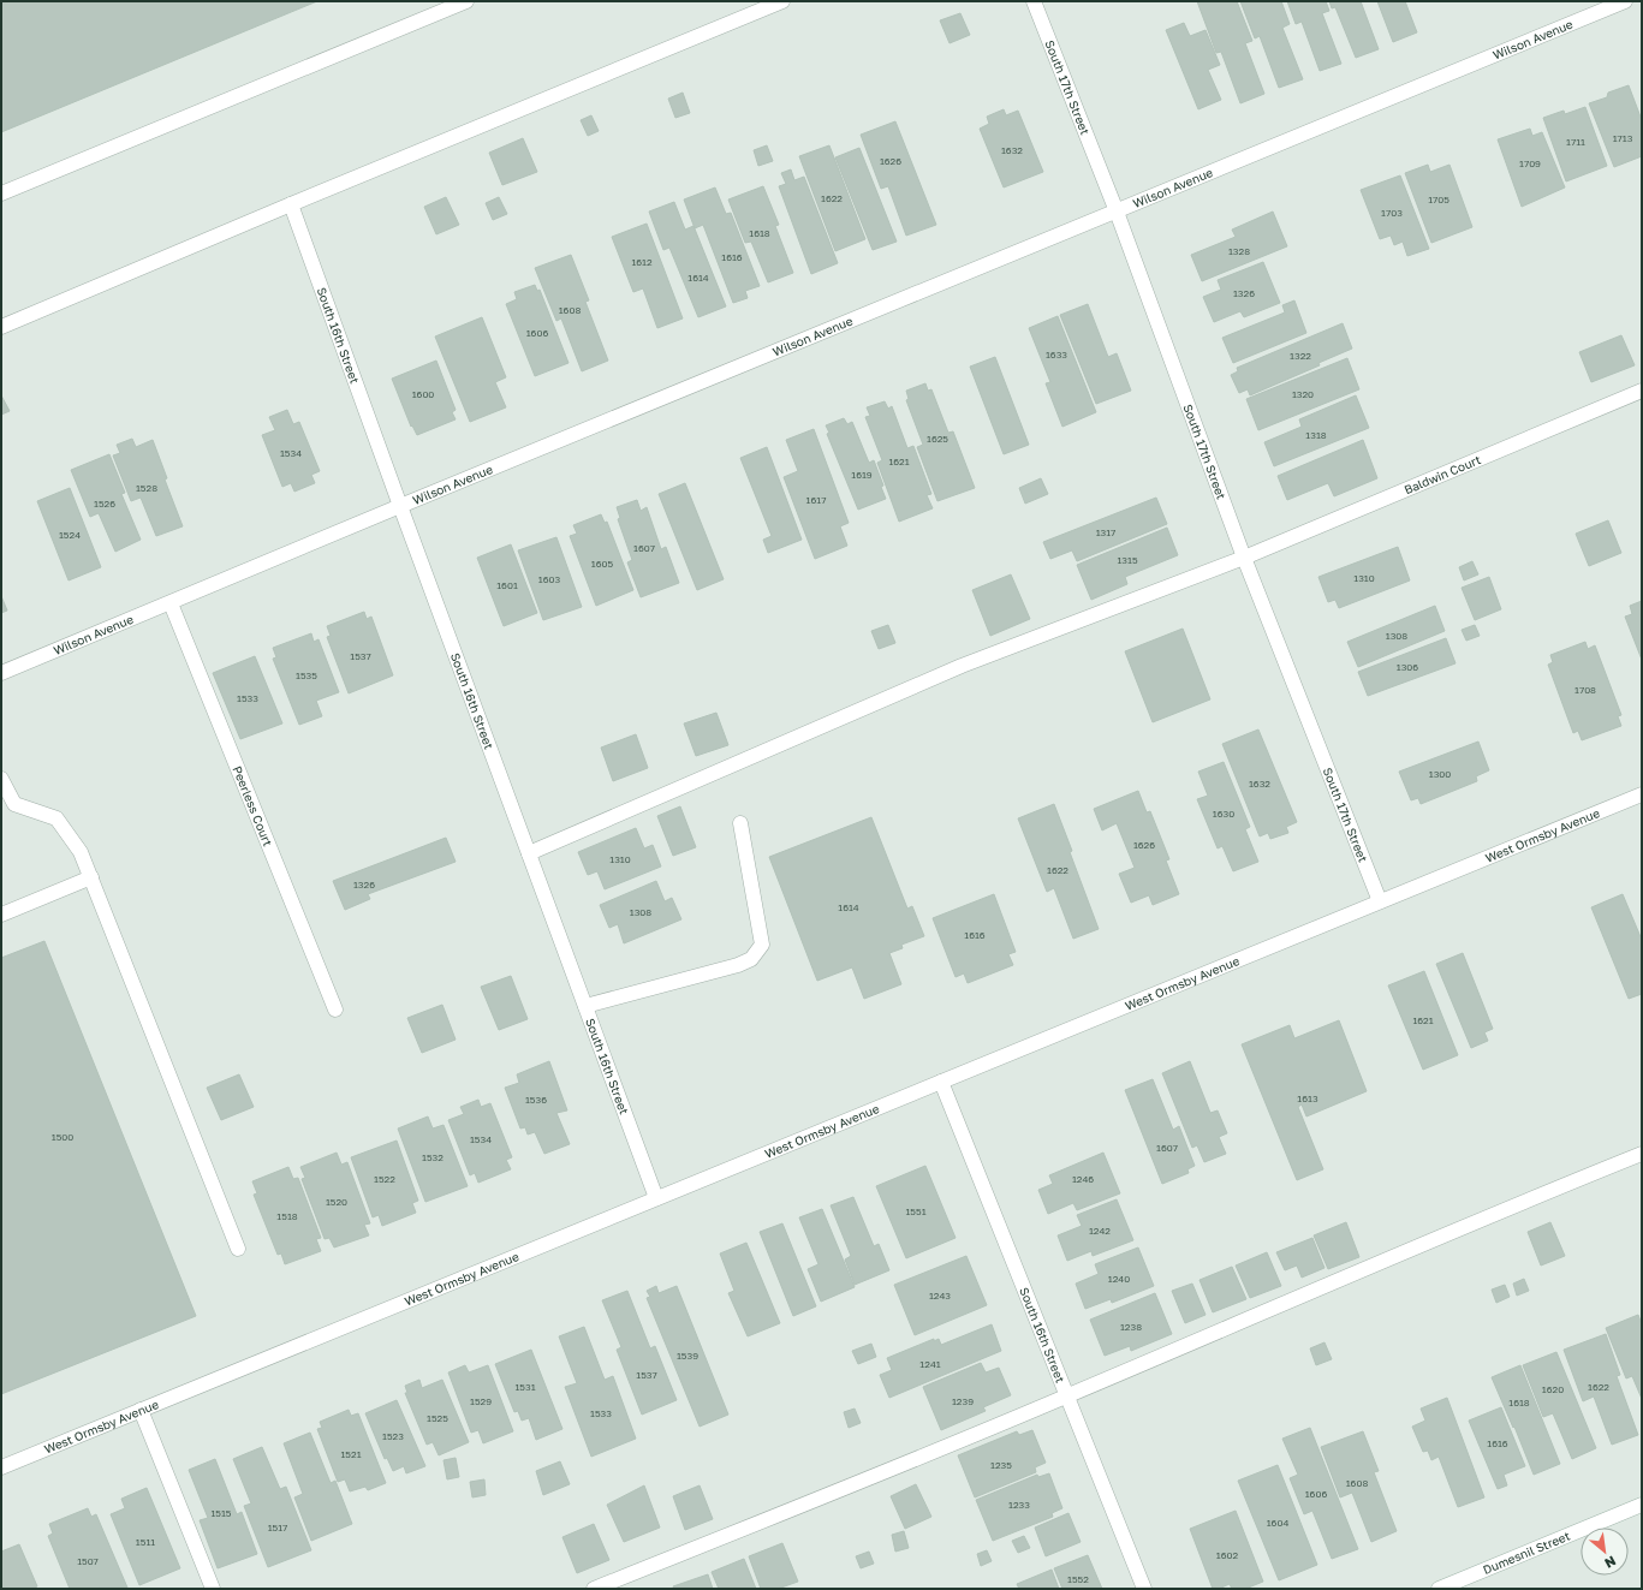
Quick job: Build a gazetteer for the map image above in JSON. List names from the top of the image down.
{
  "streets": {
    "street": [
      "Wilson Avenue",
      "South 17th Street",
      "South 16th Street",
      "Baldwin Court",
      "Peerless Court",
      "West Ormsby Avenue",
      "Dumesnil Street"
    ]
  },
  "crossings": [
    ["Wilson Avenue", "South 17th Street"],
    ["Wilson Avenue", "South 16th Street"],
    ["Wilson Avenue", "Peerless Court"],
    ["South 17th Street", "Baldwin Court"],
    ["South 17th Street", "West Ormsby Avenue"],
    ["South 16th Street", "Baldwin Court"],
    ["South 16th Street", "West Ormsby Avenue"]
  ],
  "house_numbers": [
    "1713",
    "1711",
    "1632",
    "1626",
    "1709",
    "1622",
    "1705",
    "1703",
    "1618",
    "1328",
    "1616",
    "1612",
    "1614",
    "1326",
    "1608",
    "1606",
    "1633",
    "1322",
    "1600",
    "1320",
    "1318",
    "1625",
    "1534",
    "1621",
    "1619",
    "1528",
    "1617",
    "1526",
    "1317",
    "1524",
    "1607",
    "1315",
    "1605",
    "1310",
    "1603",
    "1601",
    "1308",
    "1537",
    "1306",
    "1535",
    "1708",
    "1533",
    "1300",
    "1632",
    "1630",
    "1626",
    "1310",
    "1622",
    "1326",
    "1614",
    "1308",
    "1616",
    "1621",
    "1613",
    "1536",
    "1500",
    "1534",
    "1607",
    "1532",
    "1522",
    "1246",
    "1520",
    "1551",
    "1518",
    "1242",
    "1240",
    "1243",
    "1238",
    "1539",
    "1241",
    "1537",
    "1531",
    "1622",
    "1620",
    "1529",
    "1239",
    "1618",
    "1533",
    "1525",
    "1523",
    "1616",
    "1521",
    "1235",
    "1608",
    "1606",
    "1233",
    "1515",
    "1604",
    "1517",
    "1511",
    "1602",
    "1507",
    "1552"
  ],
  "north": "bottom right"
}
